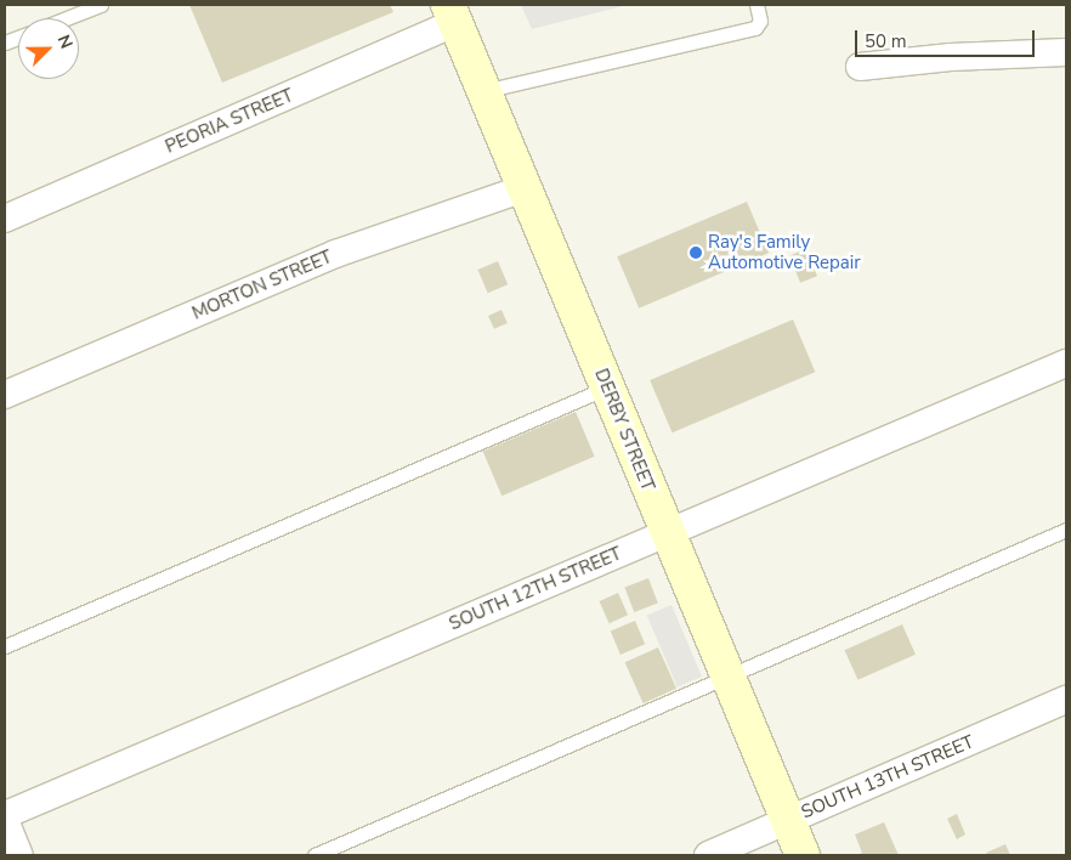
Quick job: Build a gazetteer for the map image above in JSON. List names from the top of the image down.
{
  "streets": {
    "main road": ["DERBY STREET"],
    "street": [
      "PEORIA STREET",
      "MORTON STREET",
      "SOUTH 12TH STREET",
      "SOUTH 13TH STREET"
    ]
  },
  "crossings": [
    ["PEORIA STREET", "DERBY STREET"],
    ["MORTON STREET", "DERBY STREET"],
    ["DERBY STREET", "SOUTH 12TH STREET"],
    ["DERBY STREET", "SOUTH 13TH STREET"]
  ],
  "places": ["Ray's Family Automotive Repair"],
  "scale_bar": "50 m",
  "north": "top right"
}
